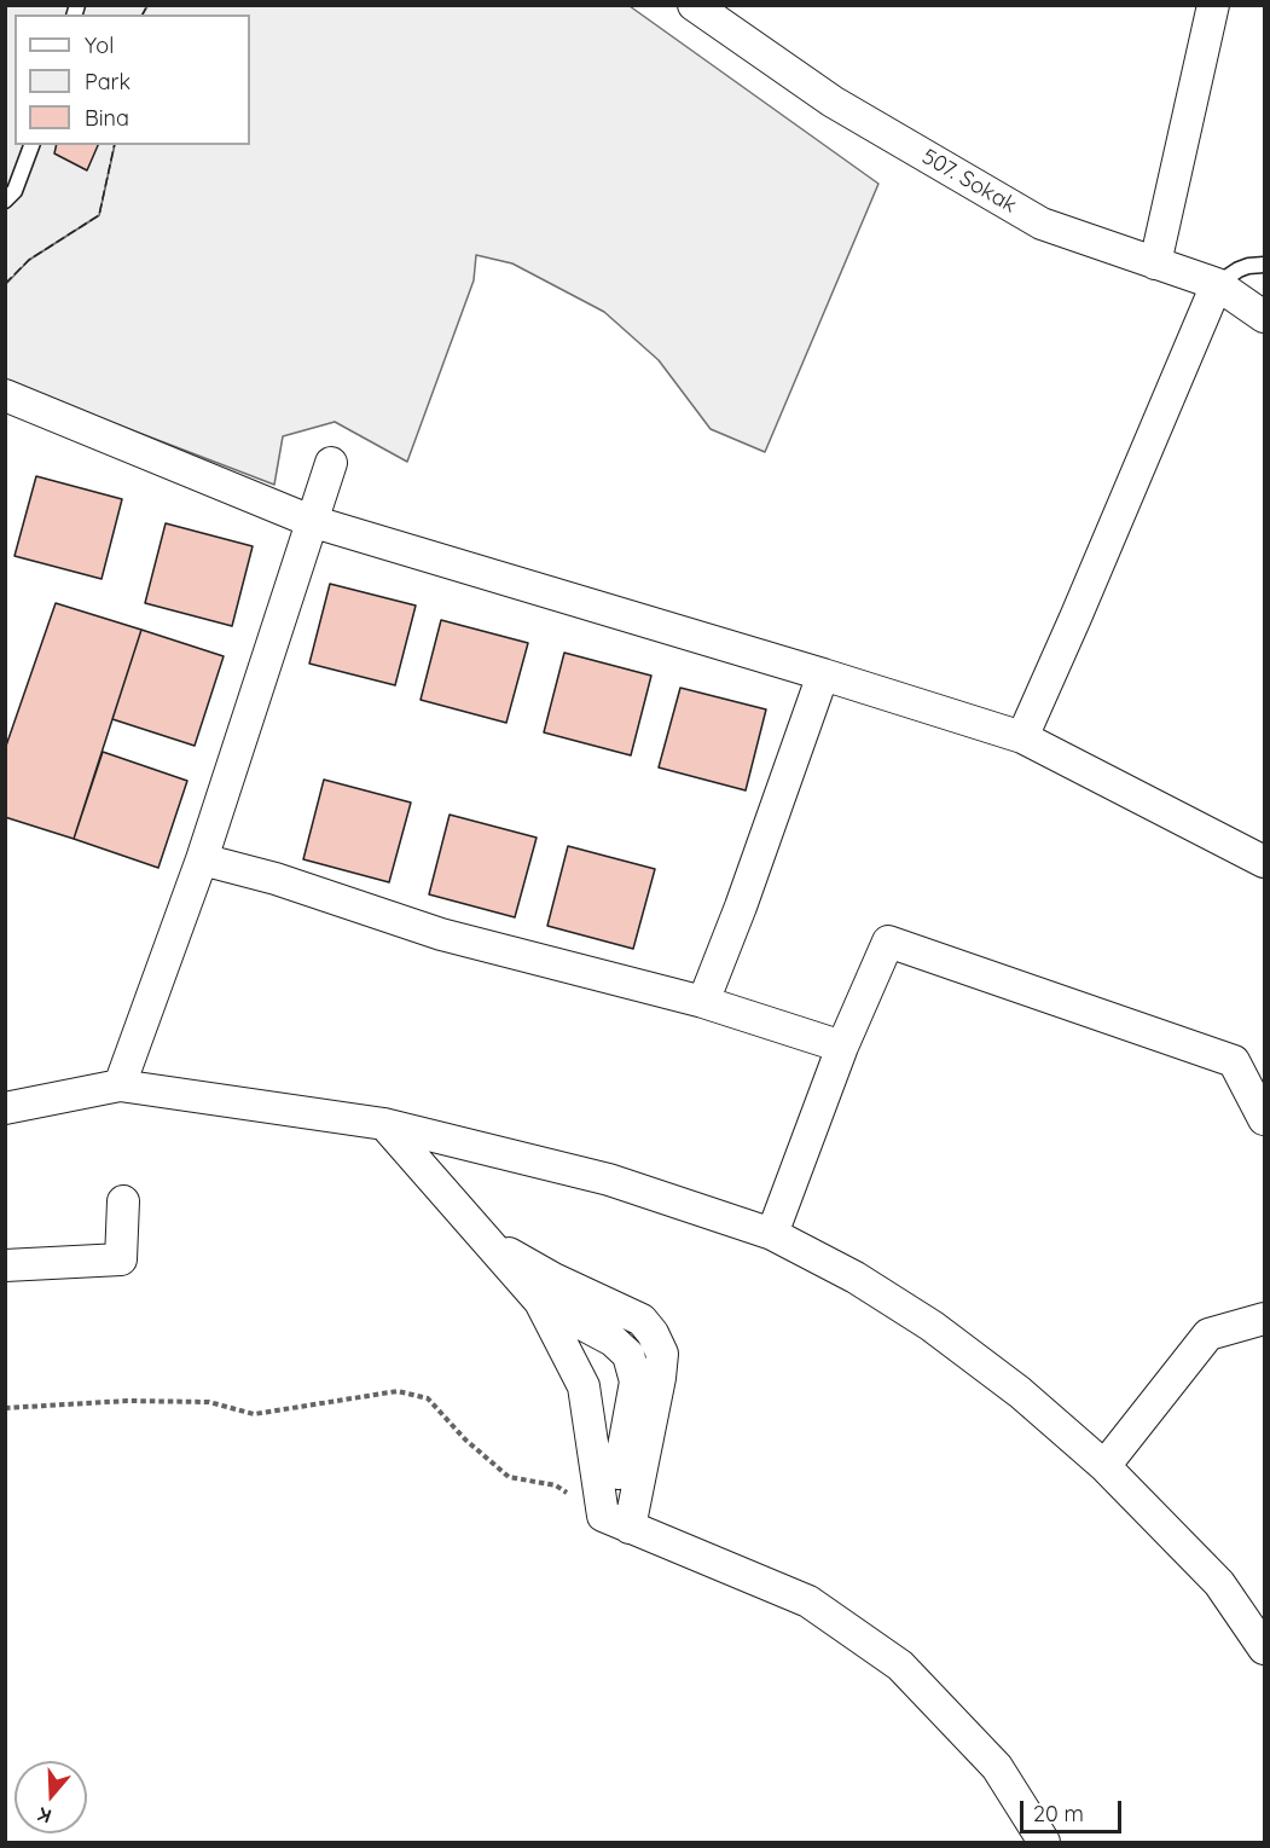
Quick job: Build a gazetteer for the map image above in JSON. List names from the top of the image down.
{
  "streets": {
    "street": ["507. Sokak"]
  },
  "legend": ["Yol", "Park", "Bina"],
  "scale_bar": "20 m",
  "north": "bottom"
}
